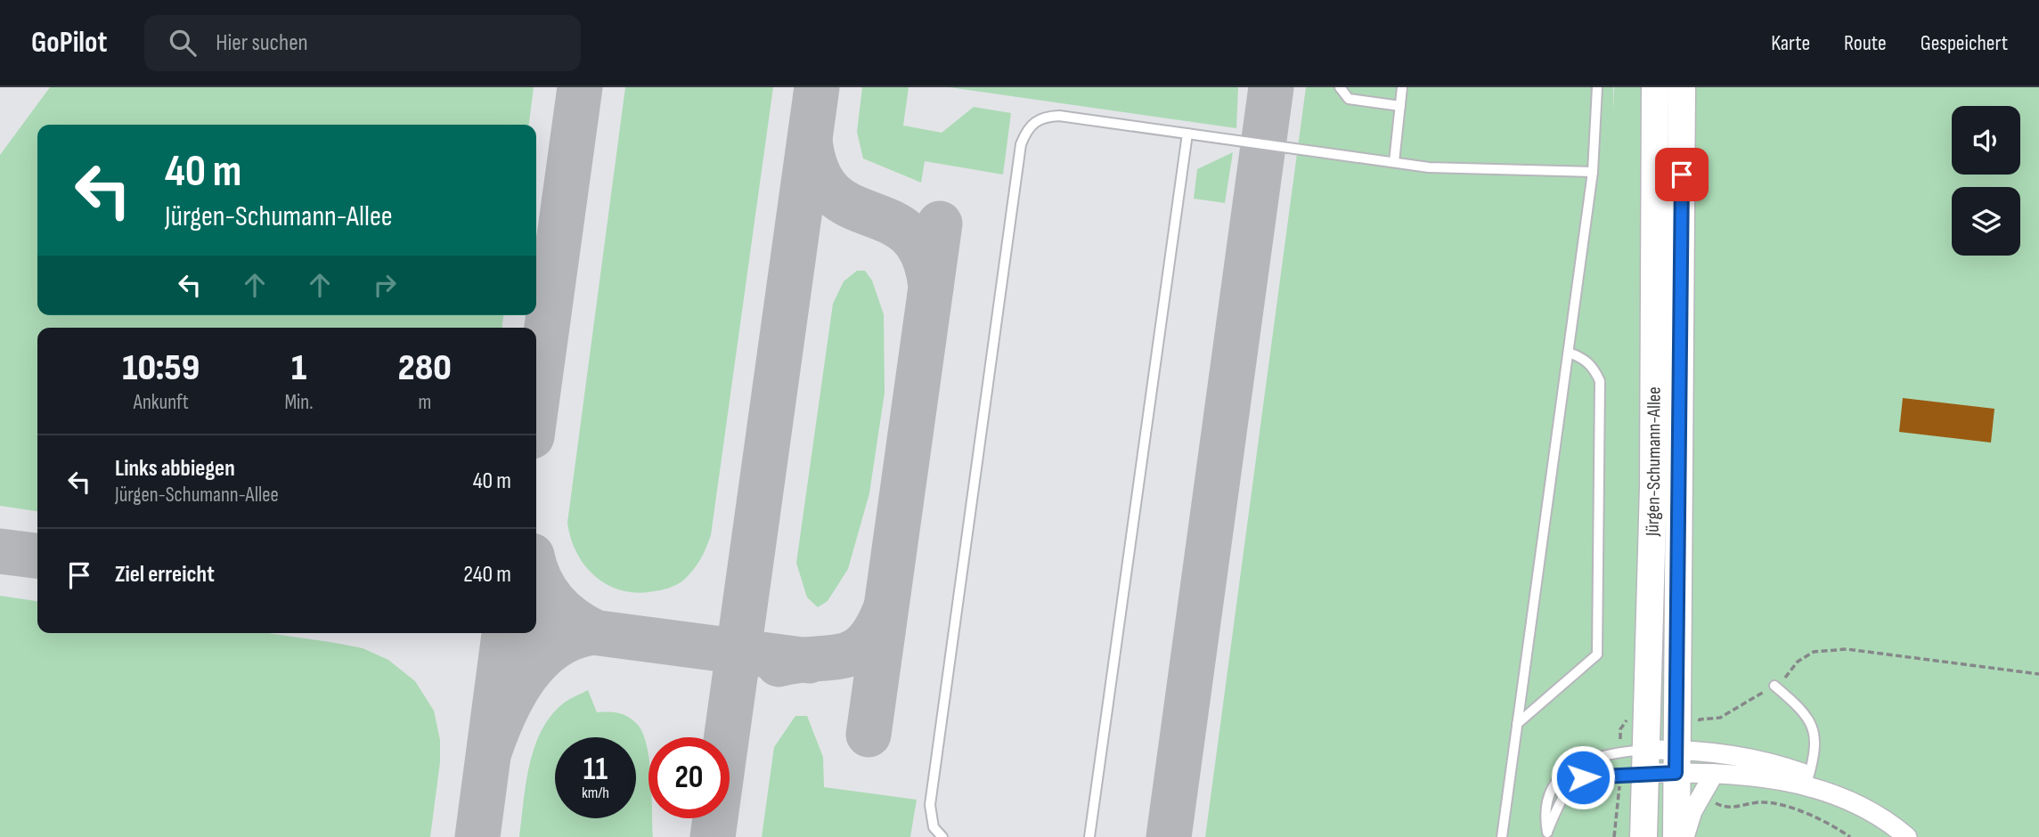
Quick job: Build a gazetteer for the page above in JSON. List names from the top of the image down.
{
  "streets": {
    "street": ["Jürgen-Schumann-Allee"]
  },
  "page": {
    "header": "GoPilot",
    "search": "Hier suchen",
    "nav": ["Karte", "Route", "Gespeichert"],
    "turn": ["40 m", "Jürgen-Schumann-Allee"],
    "eta": [
      "10:59",
      "Ankunft",
      "1",
      "Min.",
      "280",
      "m"
    ],
    "list": [
      {
        "name": "Links abbiegen",
        "note": "Jürgen-Schumann-Allee",
        "value": "40 m"
      },
      {
        "name": "Ziel erreicht",
        "value": "240 m"
      }
    ],
    "speed": "11 km/h",
    "limit": "20"
  }
}
